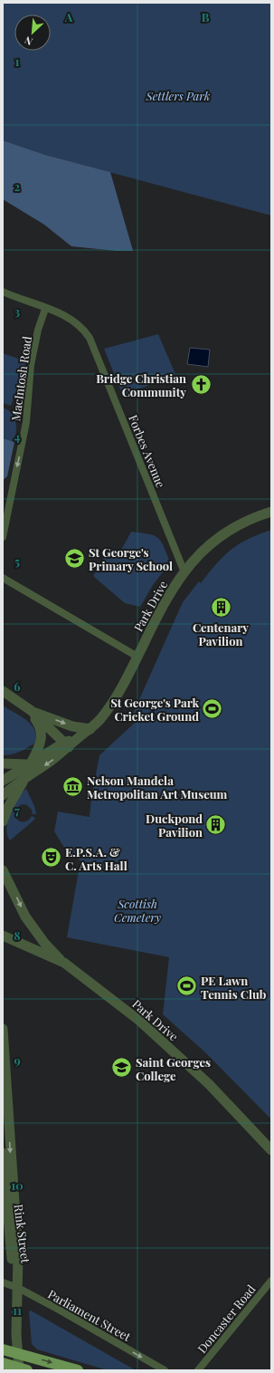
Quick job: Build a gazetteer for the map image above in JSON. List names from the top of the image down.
{
  "streets": {
    "street": [
      "MacIntosh Road",
      "Forbes Avenue",
      "Park Drive",
      "Rink Street",
      "Parliament Street",
      "Doncaster Road"
    ]
  },
  "crossings": [
    ["MacIntosh Road", "Forbes Avenue"],
    ["Forbes Avenue", "Park Drive"],
    ["Rink Street", "Parliament Street"]
  ],
  "one_way": ["MacIntosh Road", "Parliament Street"],
  "parks": ["Settlers Park", "Scottish Cemetery"],
  "places": {
    "church": ["Bridge Christian Community"],
    "school or university": ["St George's Primary School", "Saint Georges College"],
    "building": ["Centenary Pavilion", "Duckpond Pavilion"],
    "sports": ["St George's Park Cricket Ground", "PE Lawn Tennis Club"],
    "museum": ["Nelson Mandela Metropolitan Art Museum"],
    "theatre": ["E.P.S.A. & C. Arts Hall"]
  },
  "north": "bottom left",
  "grid": {
    "columns": ["A", "B"],
    "rows": [
      "1",
      "2",
      "3",
      "4",
      "5",
      "6",
      "7",
      "8",
      "9",
      "10",
      "11"
    ]
  }
}
